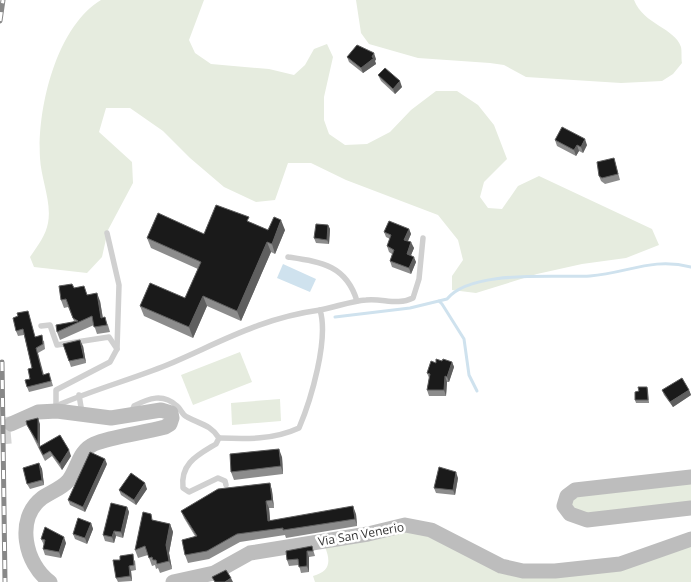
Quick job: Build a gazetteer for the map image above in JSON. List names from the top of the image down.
{
  "streets": {
    "street": ["Via San Venerio"]
  }
}
